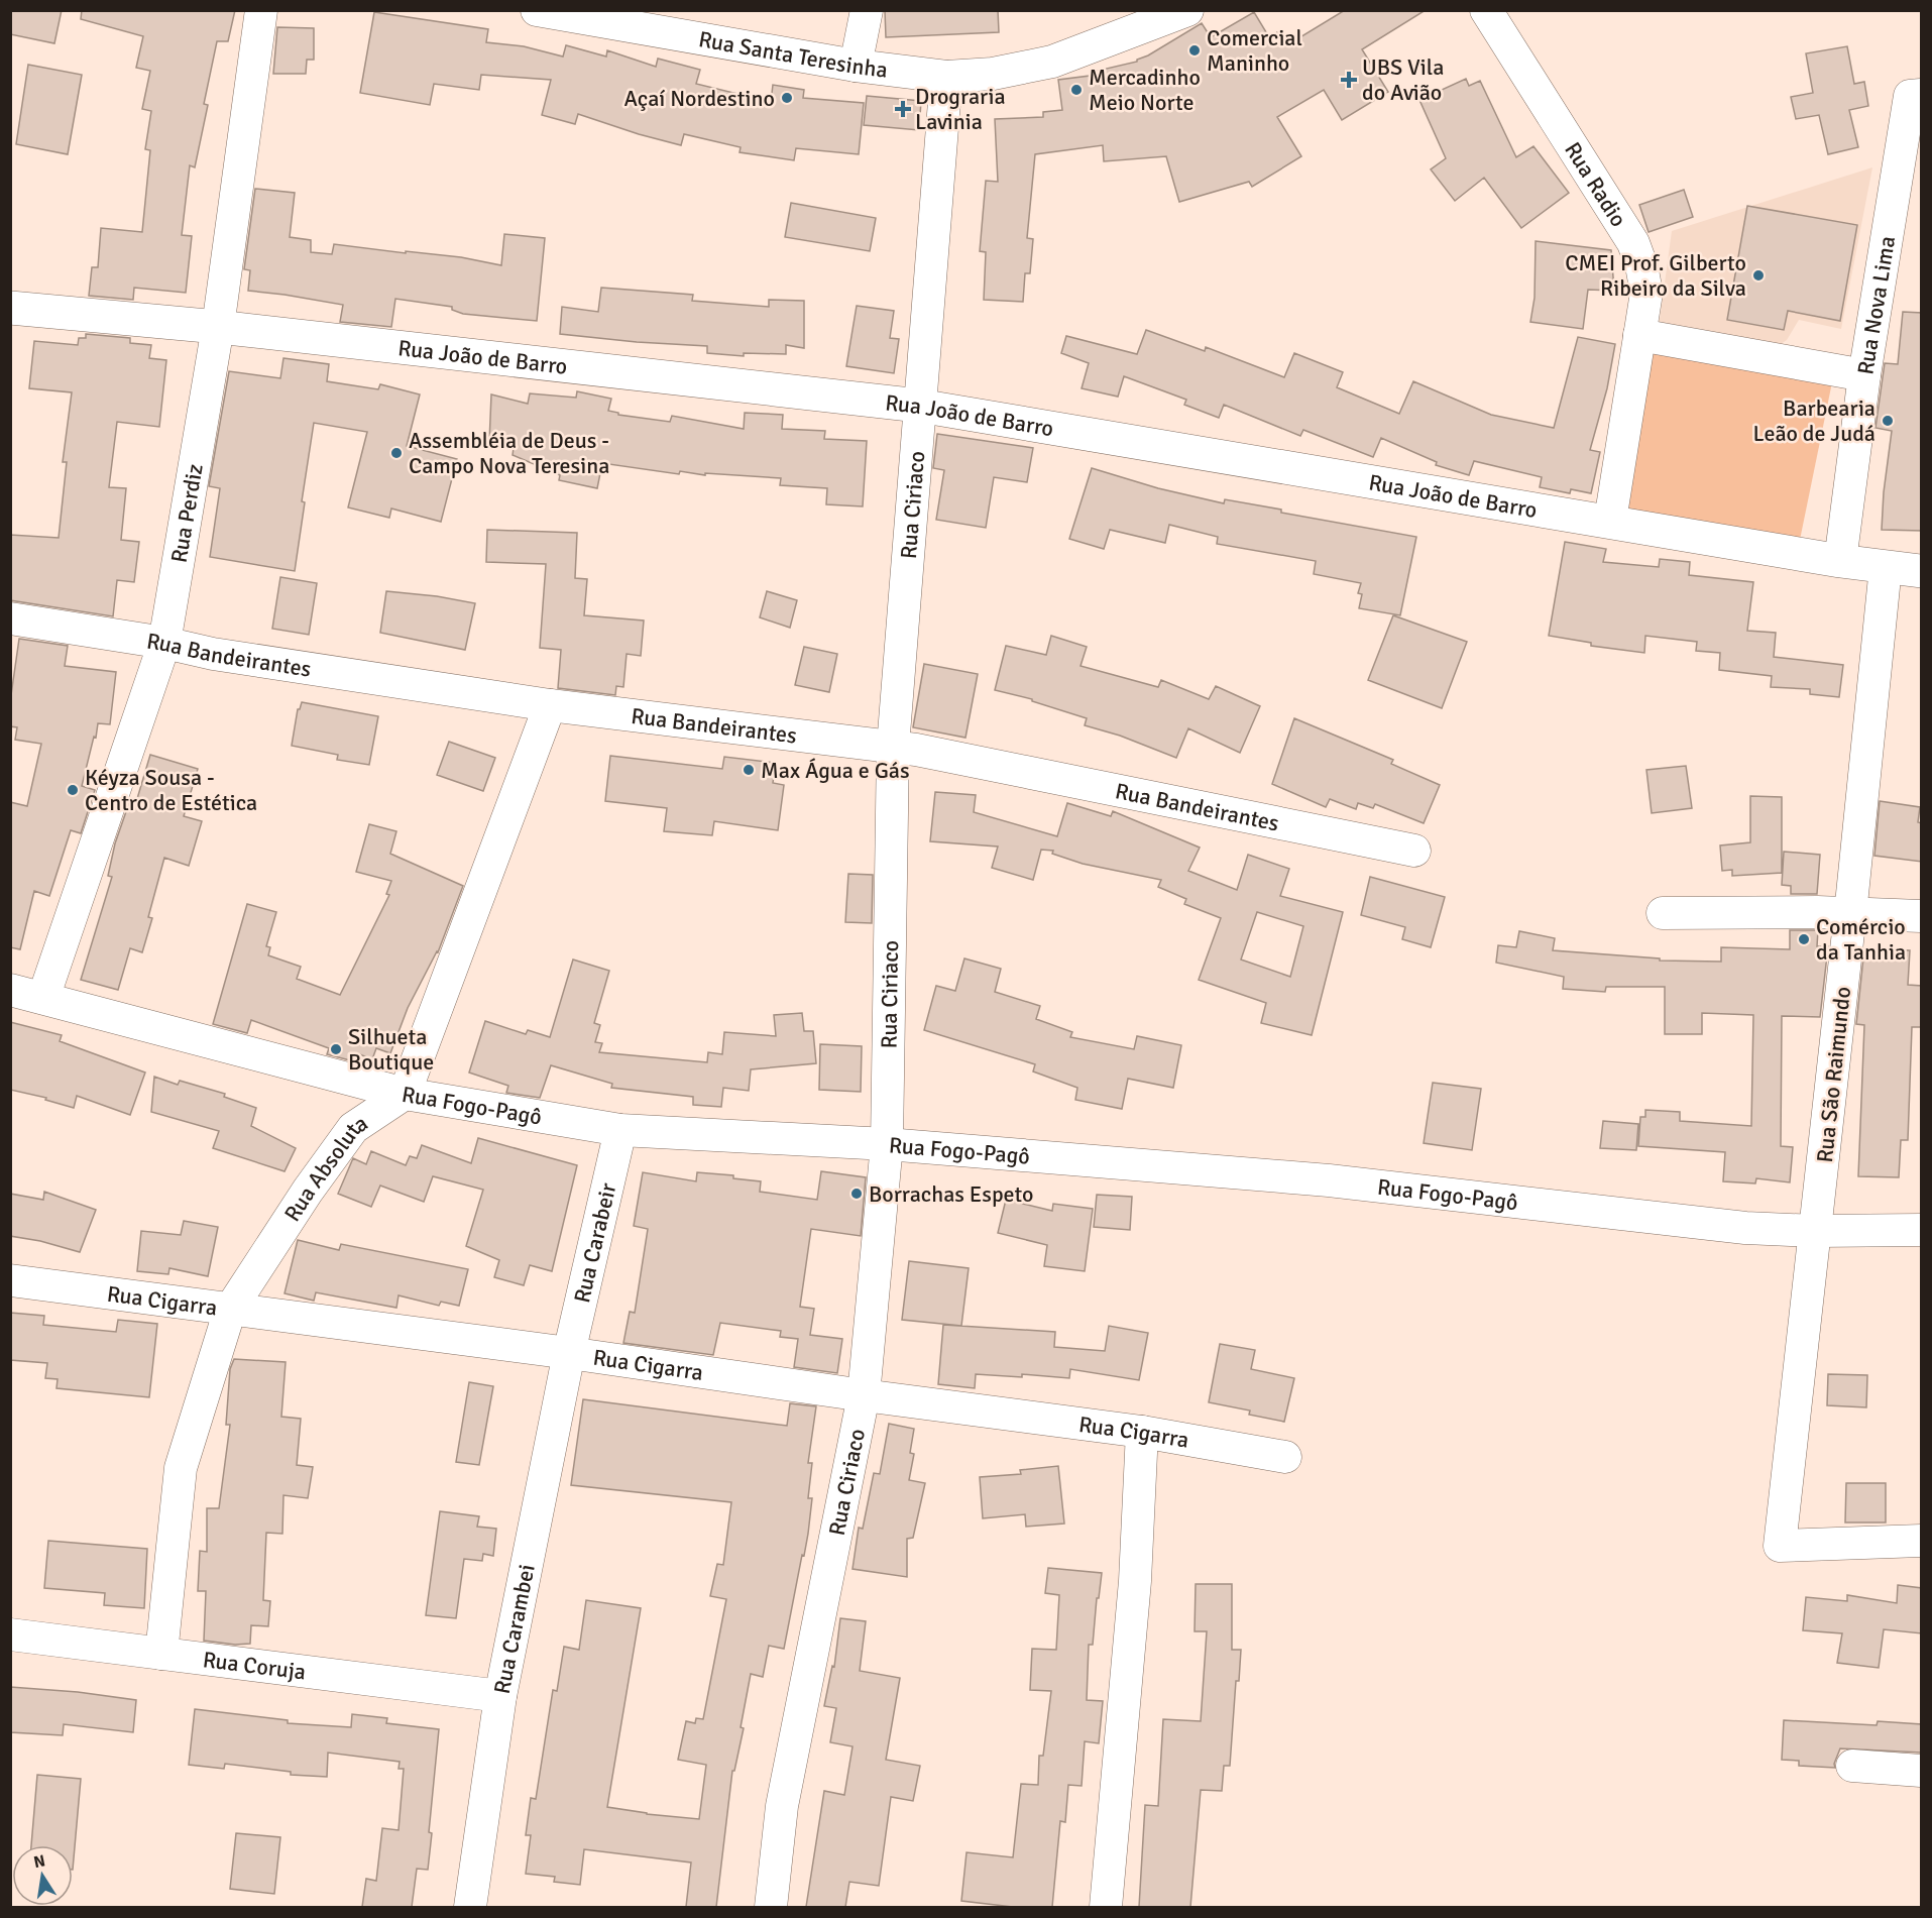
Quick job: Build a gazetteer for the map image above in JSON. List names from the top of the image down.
{
  "streets": {
    "street": [
      "Rua Santa Teresinha",
      "Rua Radio",
      "Rua Nova Lima",
      "Rua João de Barro",
      "Rua Ciriaco",
      "Rua Perdiz",
      "Rua Bandeirantes",
      "Rua São Raimundo",
      "Rua Fogo-Pagô",
      "Rua Absoluta",
      "Rua Carabeir",
      "Rua Cigarra",
      "Rua Carambei",
      "Rua Coruja"
    ]
  },
  "crossings": [
    ["Rua Santa Teresinha", "Rua Ciriaco"],
    ["Rua Radio", "Rua João de Barro"],
    ["Rua Nova Lima", "Rua João de Barro"],
    ["Rua João de Barro", "Rua Ciriaco"],
    ["Rua João de Barro", "Rua Perdiz"],
    ["Rua João de Barro", "Rua São Raimundo"],
    ["Rua Ciriaco", "Rua Bandeirantes"],
    ["Rua Ciriaco", "Rua Fogo-Pagô"],
    ["Rua Ciriaco", "Rua Cigarra"],
    ["Rua Perdiz", "Rua Bandeirantes"],
    ["Rua Perdiz", "Rua Fogo-Pagô"],
    ["Rua São Raimundo", "Rua Fogo-Pagô"],
    ["Rua Fogo-Pagô", "Rua Absoluta"],
    ["Rua Fogo-Pagô", "Rua Carabeir"],
    ["Rua Absoluta", "Rua Cigarra"],
    ["Rua Absoluta", "Rua Coruja"],
    ["Rua Carabeir", "Rua Cigarra"],
    ["Rua Carabeir", "Rua Carambei"],
    ["Rua Cigarra", "Rua Carambei"],
    ["Rua Carambei", "Rua Coruja"]
  ],
  "places": {
    "other": [
      "Comercial Maninho",
      "Mercadinho Meio Norte",
      "Açaí Nordestino",
      "CMEI Prof. Gilberto Ribeiro da Silva",
      "Barbearia Leão de Judá",
      "Assembléia de Deus - Campo Nova Teresina",
      "Max Água e Gás",
      "Kéyza Sousa - Centro de Estética",
      "Comércio da Tanhia",
      "Silhueta Boutique",
      "Borrachas Espeto"
    ],
    "health": ["UBS Vila do Avião", "Drograria Lavinia"]
  },
  "north": "top"
}
